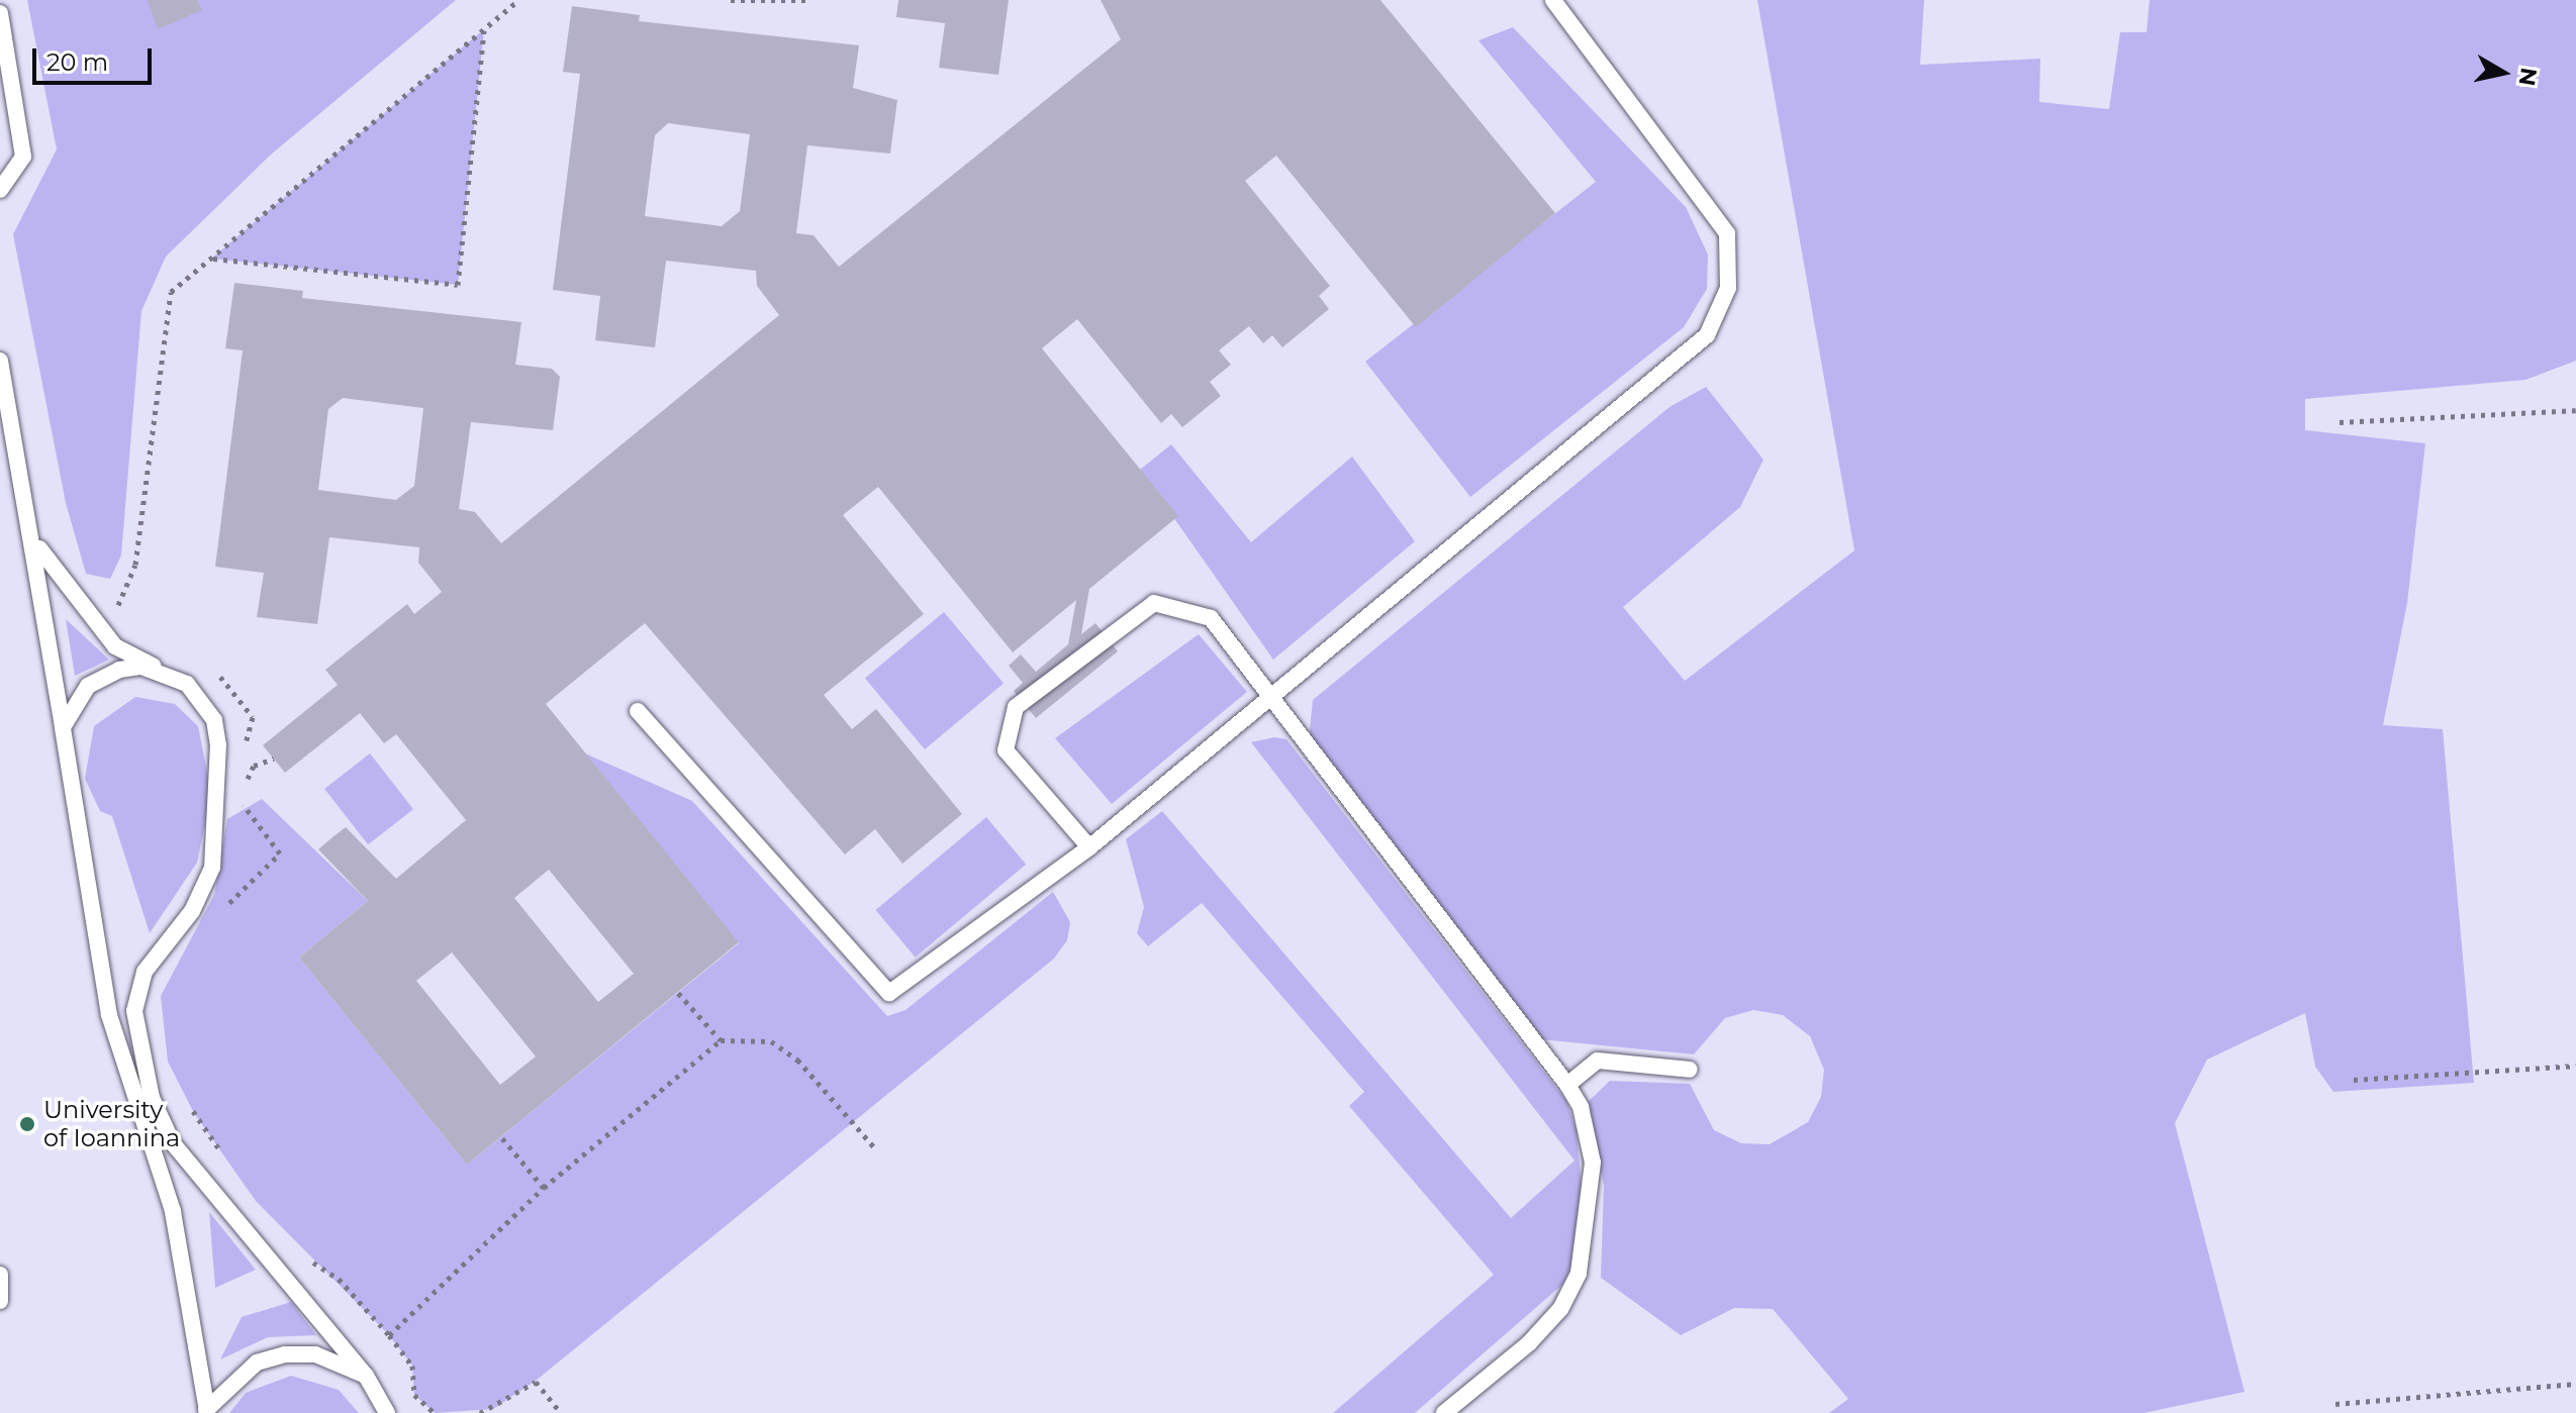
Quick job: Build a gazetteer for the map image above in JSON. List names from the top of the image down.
{
  "places": ["University of Ioannina"],
  "scale_bar": "20 m",
  "north": "right"
}
